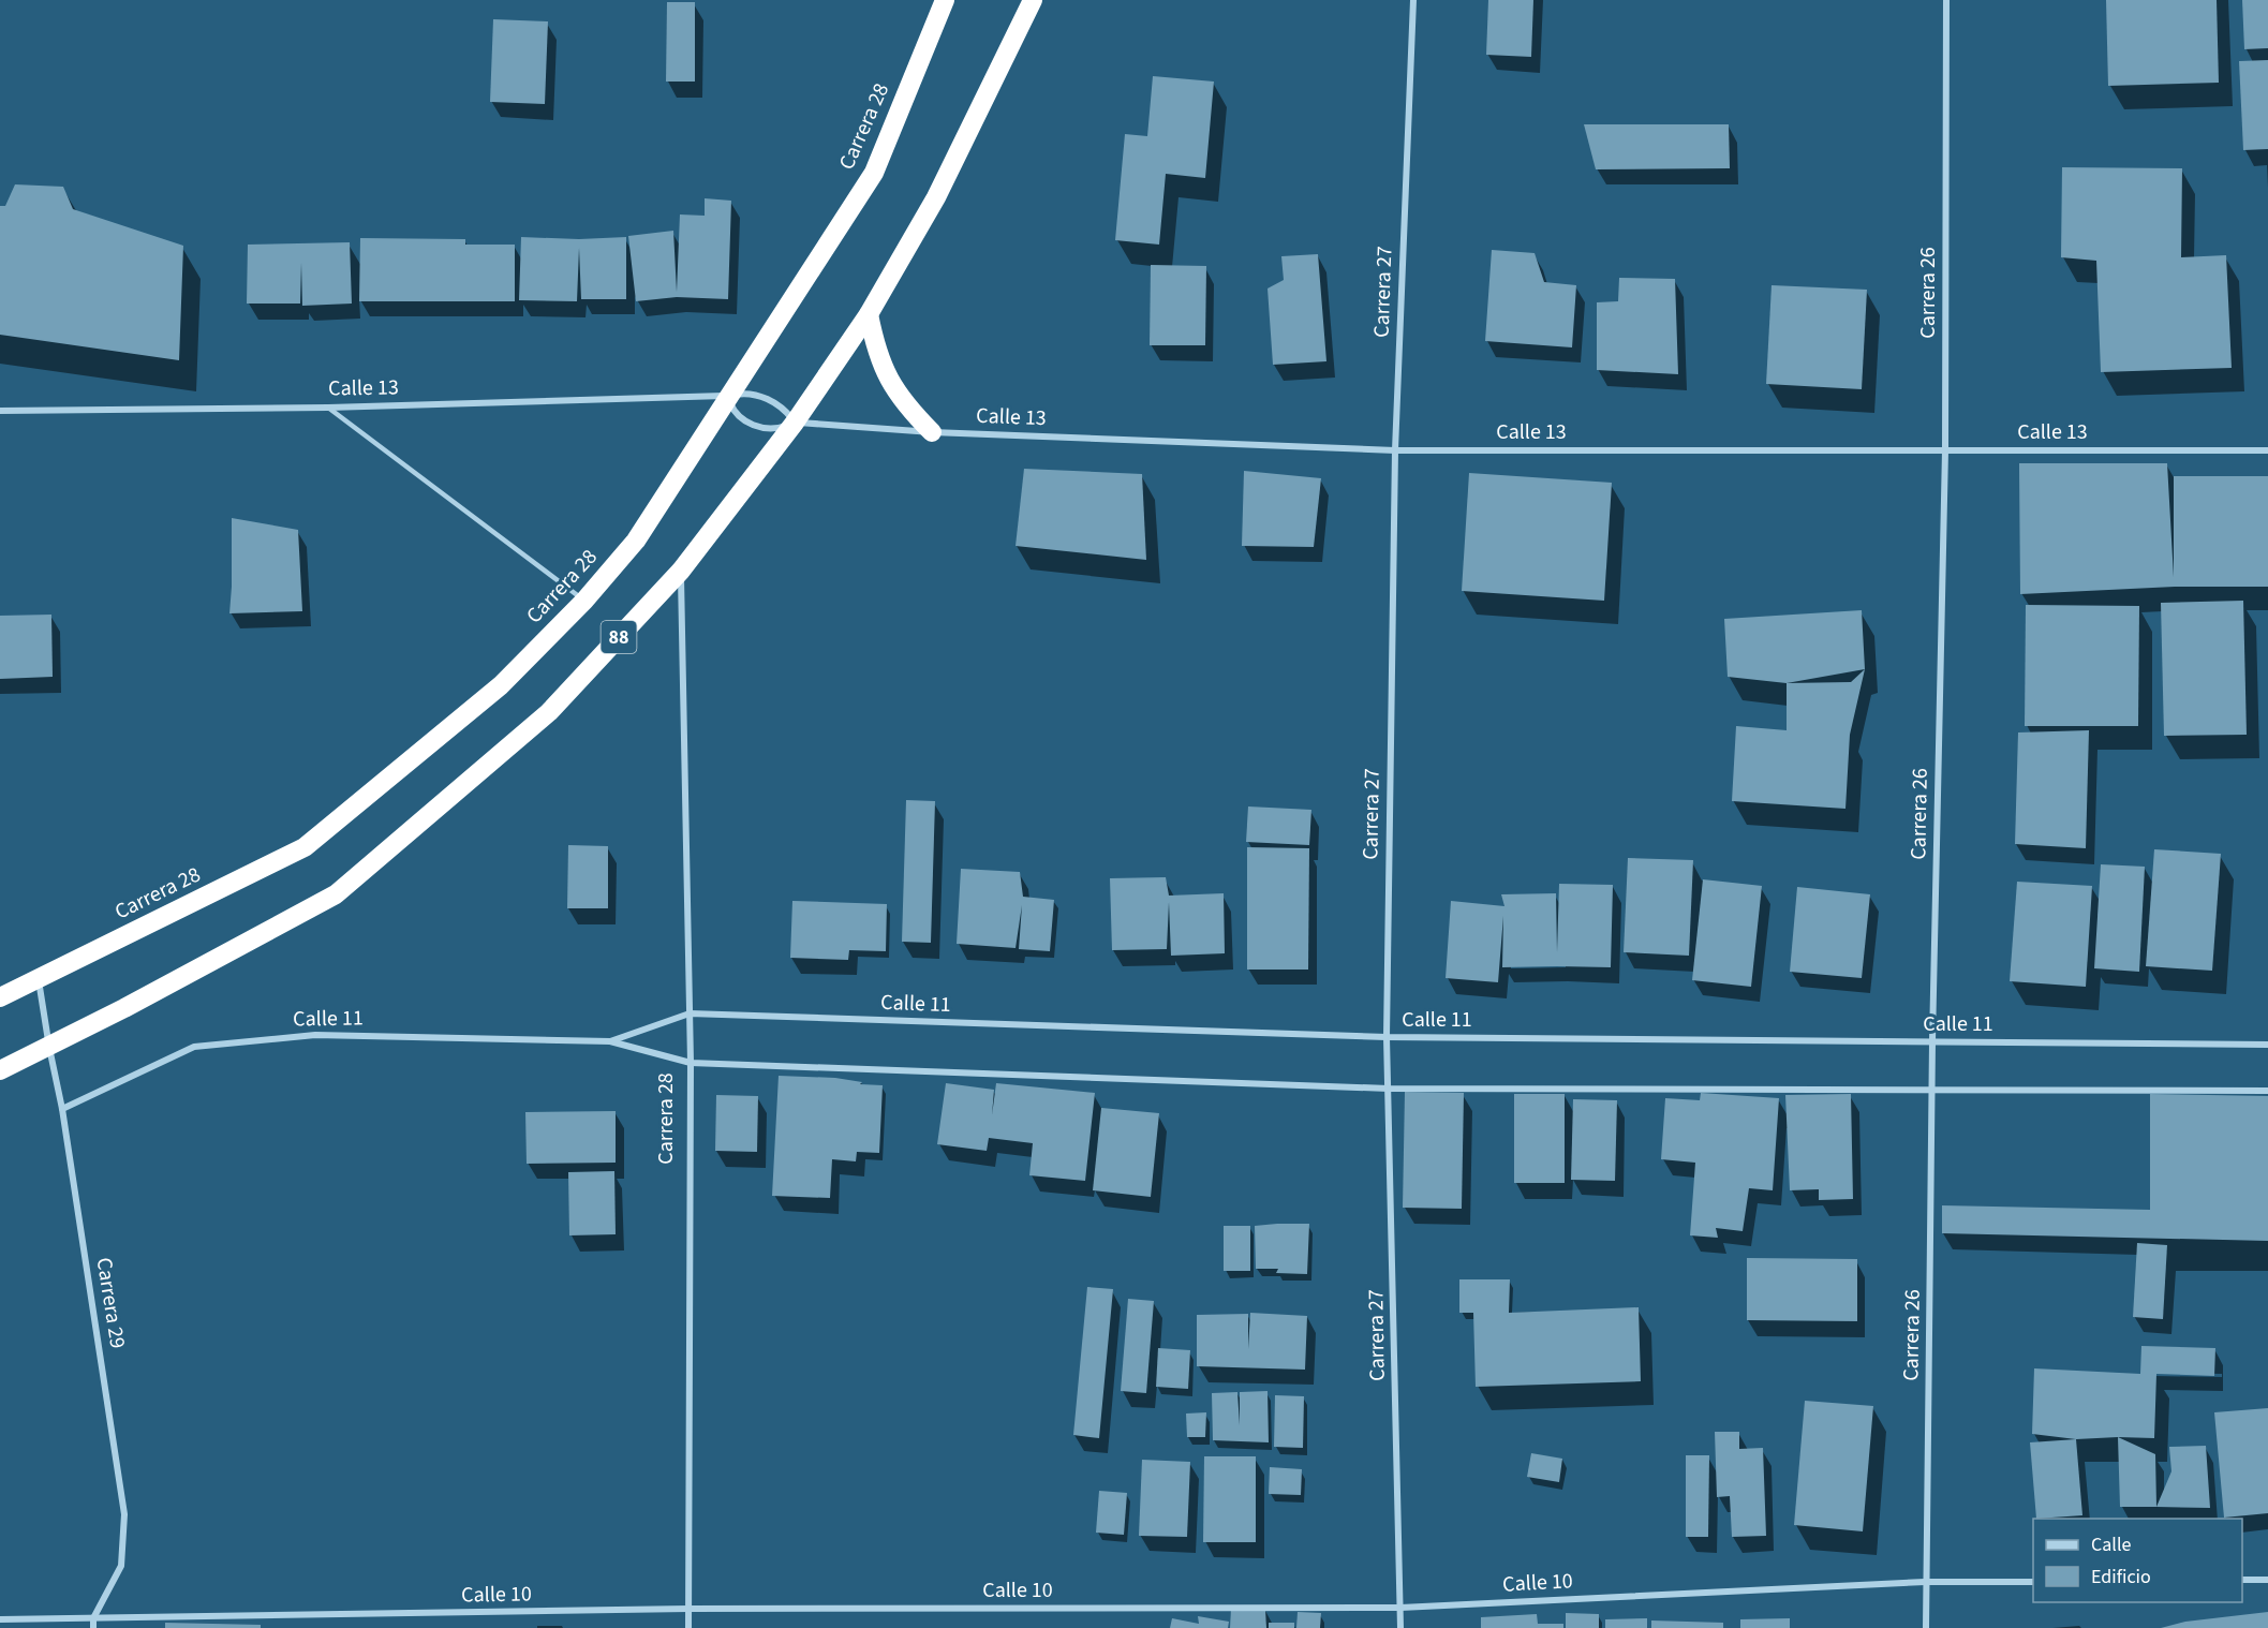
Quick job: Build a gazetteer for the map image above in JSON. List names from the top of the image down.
{
  "streets": {
    "highway": ["Carrera 28", "88"],
    "street": [
      "Carrera 27",
      "Carrera 26",
      "Calle 13",
      "Calle 11",
      "Carrera 29",
      "Calle 10"
    ]
  },
  "crossings": [
    ["Carrera 28", "Calle 13"],
    ["Carrera 28", "88"],
    ["Carrera 28", "Calle 11"],
    ["Carrera 28", "Carrera 29"],
    ["Carrera 28", "Calle 10"],
    ["Carrera 27", "Calle 13"],
    ["Carrera 27", "Calle 11"],
    ["Carrera 27", "Calle 10"],
    ["Carrera 26", "Calle 13"],
    ["Carrera 26", "Calle 11"],
    ["Carrera 26", "Calle 10"],
    ["Calle 13", "88"],
    ["88", "Carrera 29"],
    ["Calle 11", "Carrera 29"],
    ["Carrera 29", "Calle 10"]
  ],
  "legend": ["Calle", "Edificio"]
}
